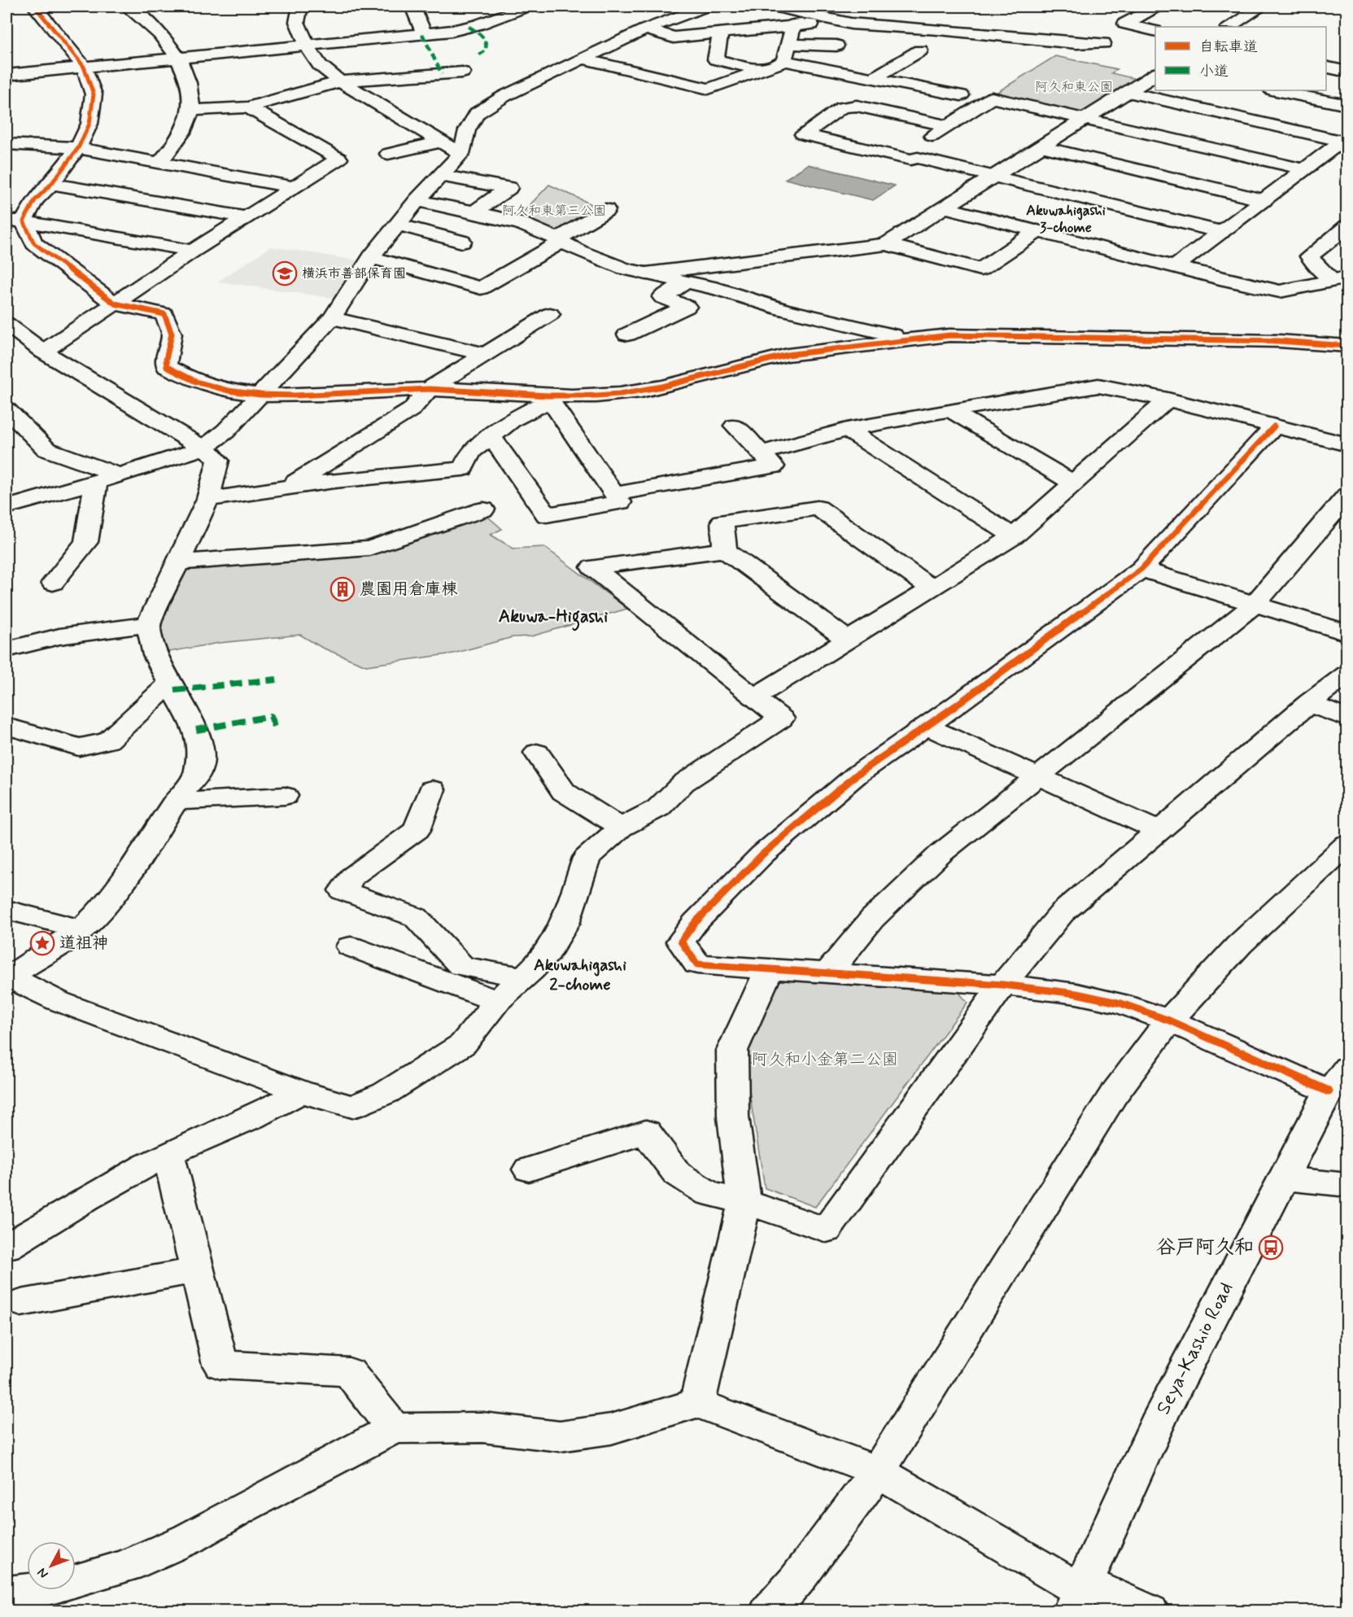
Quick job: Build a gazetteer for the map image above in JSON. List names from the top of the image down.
{
  "streets": {
    "street": ["Seya-Kashio Road"]
  },
  "districts": ["Akuwahigashi 3-chome", "Akuwa-Higashi", "Akuwahigashi 2-chome"],
  "parks": ["阿久和東公園", "阿久和東第三公園", "阿久和小金第二公園"],
  "places": {
    "school or university": ["横浜市善部保育園"],
    "building": ["農園用倉庫棟"],
    "place": ["道祖神"],
    "bus stop": ["谷戸阿久和"]
  },
  "legend": ["自転車道", "小道"],
  "north": "bottom left"
}
